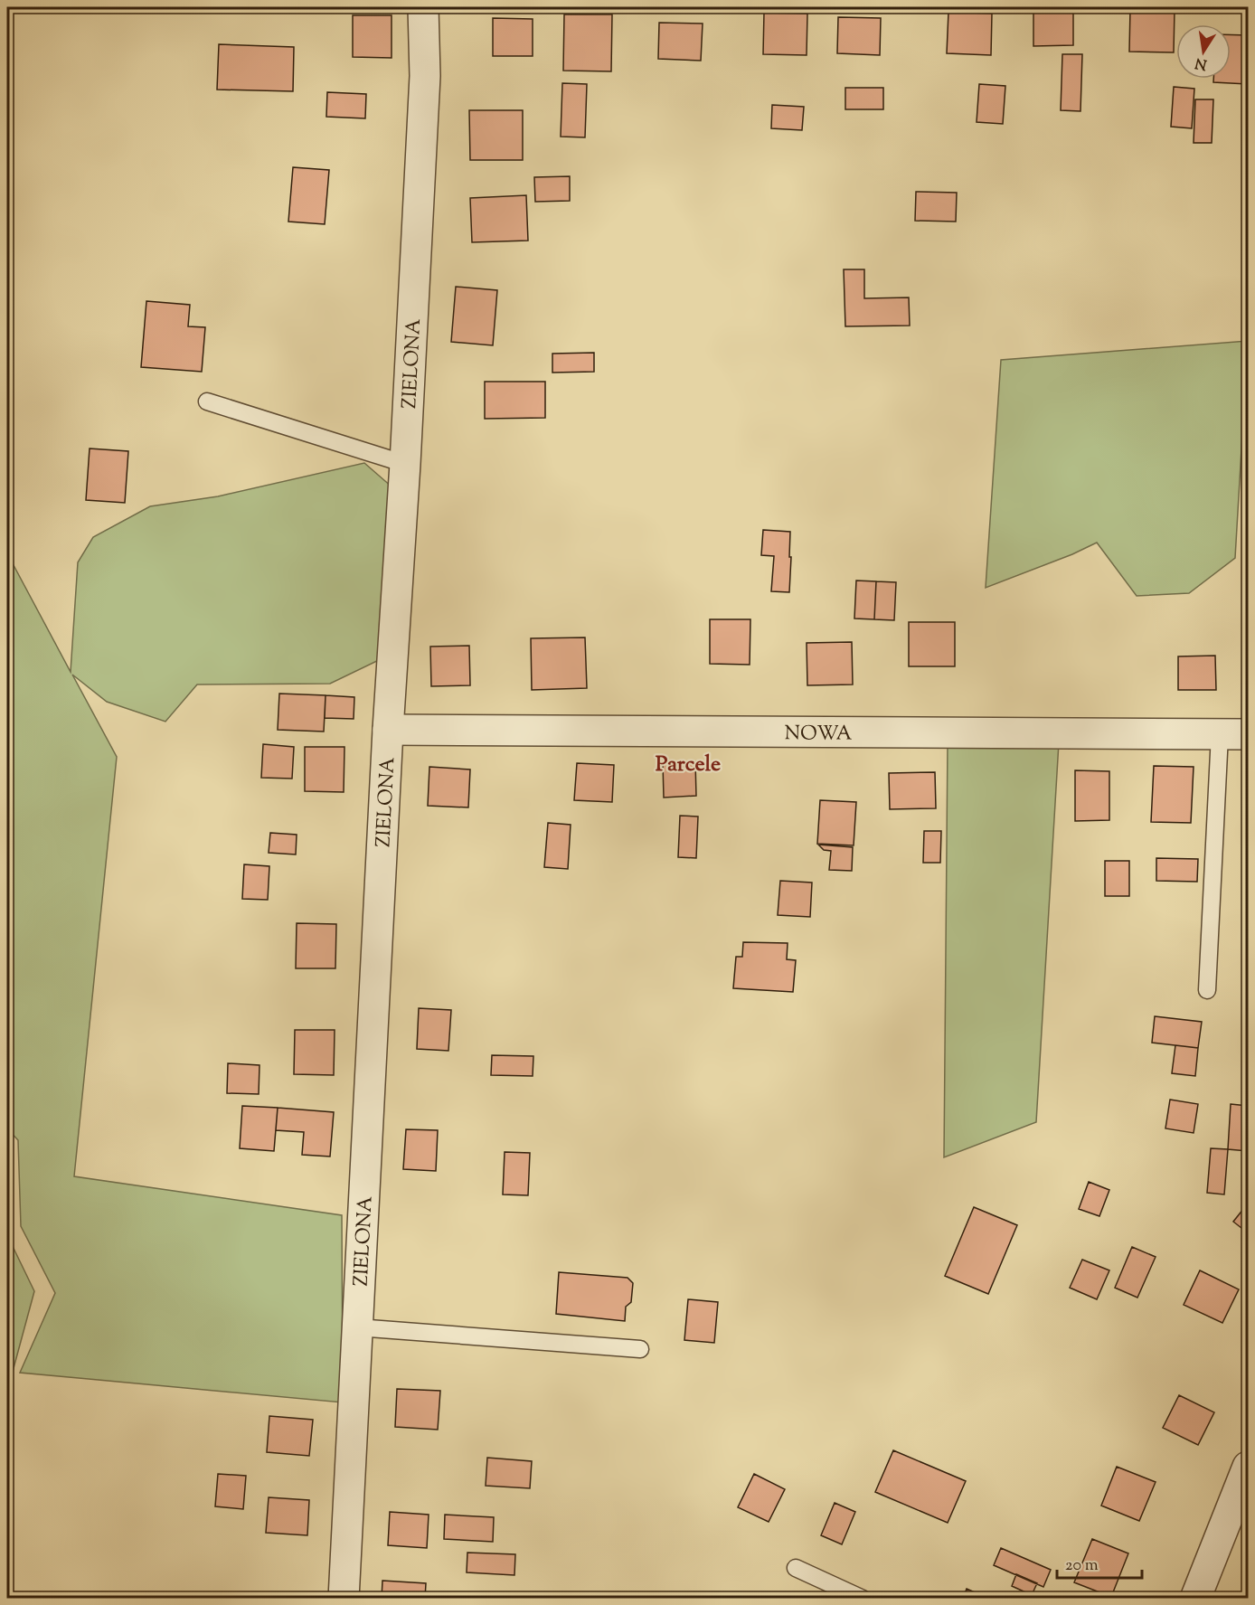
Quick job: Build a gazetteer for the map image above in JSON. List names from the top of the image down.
{
  "streets": {
    "street": ["ZIELONA", "NOWA"]
  },
  "crossings": [
    ["ZIELONA", "NOWA"]
  ],
  "districts": ["Parcele"],
  "scale_bar": "20 m",
  "north": "bottom"
}
